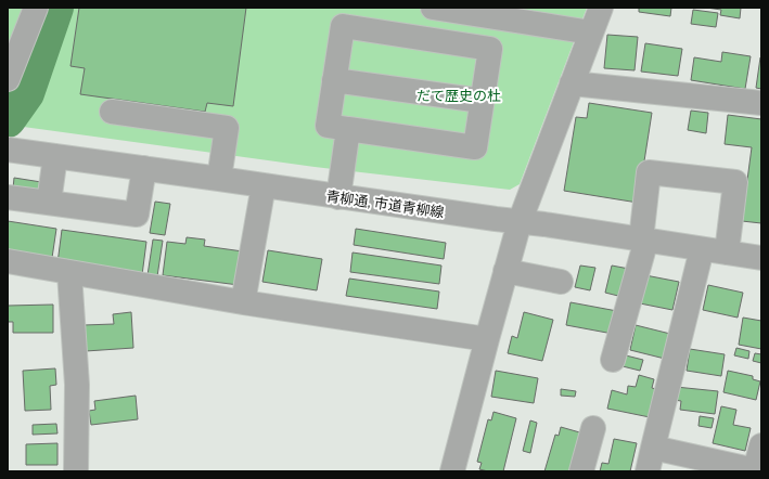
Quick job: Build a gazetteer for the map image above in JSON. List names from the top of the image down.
{
  "streets": {
    "street": ["青柳通, 市道青柳線"]
  },
  "parks": ["だて歴史の杜"]
}
